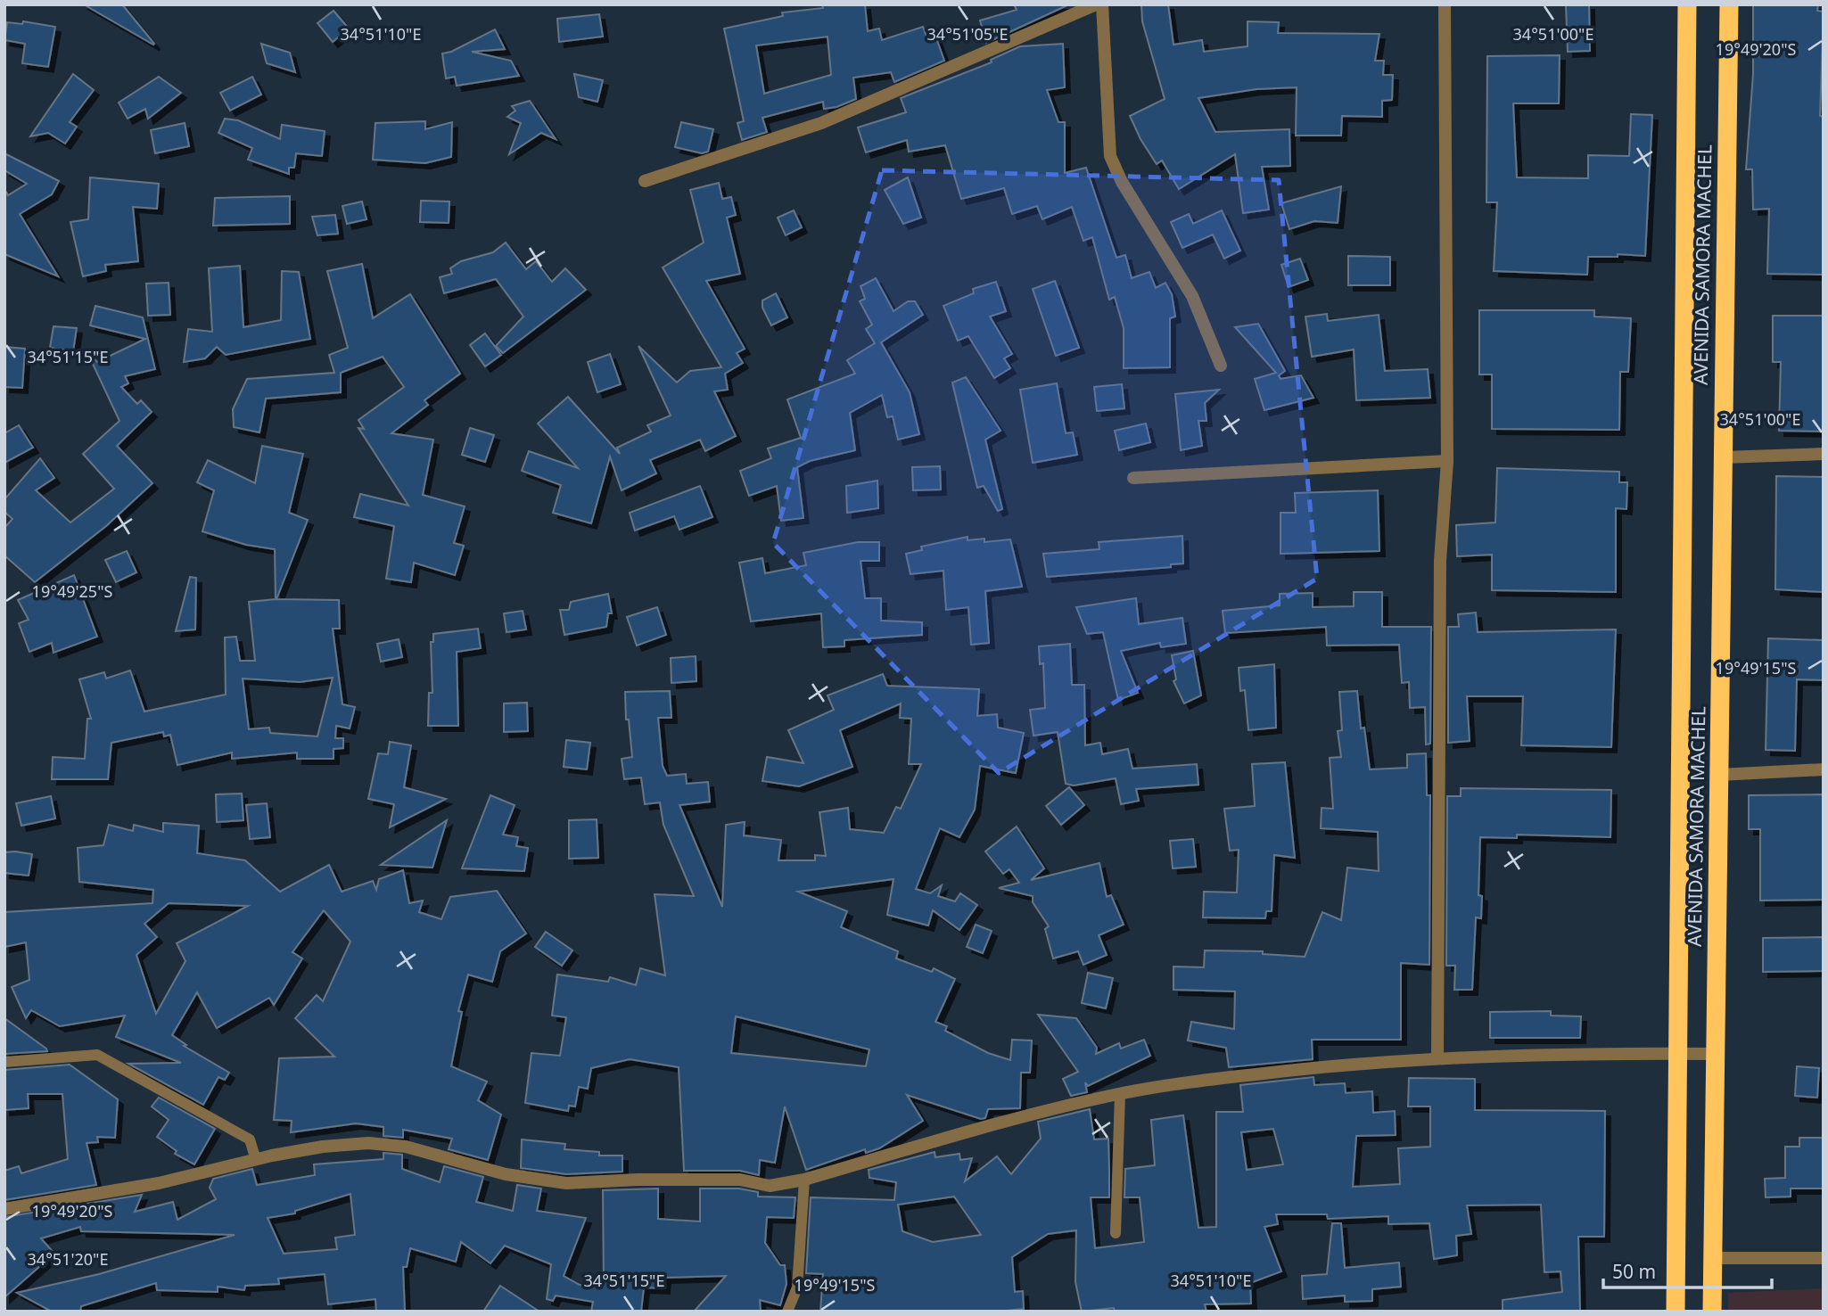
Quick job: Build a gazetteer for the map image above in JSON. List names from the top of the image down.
{
  "streets": {
    "highway": ["AVENIDA SAMORA MACHEL"]
  },
  "scale_bar": "50 m",
  "coordinates": [
    "34°51'10\"E",
    "34°51'05\"E",
    "34°51'00\"E",
    "19°49'20\"S",
    "34°51'15\"E",
    "19°49'25\"S",
    "19°49'15\"S",
    "34°51'20\"E"
  ]
}
